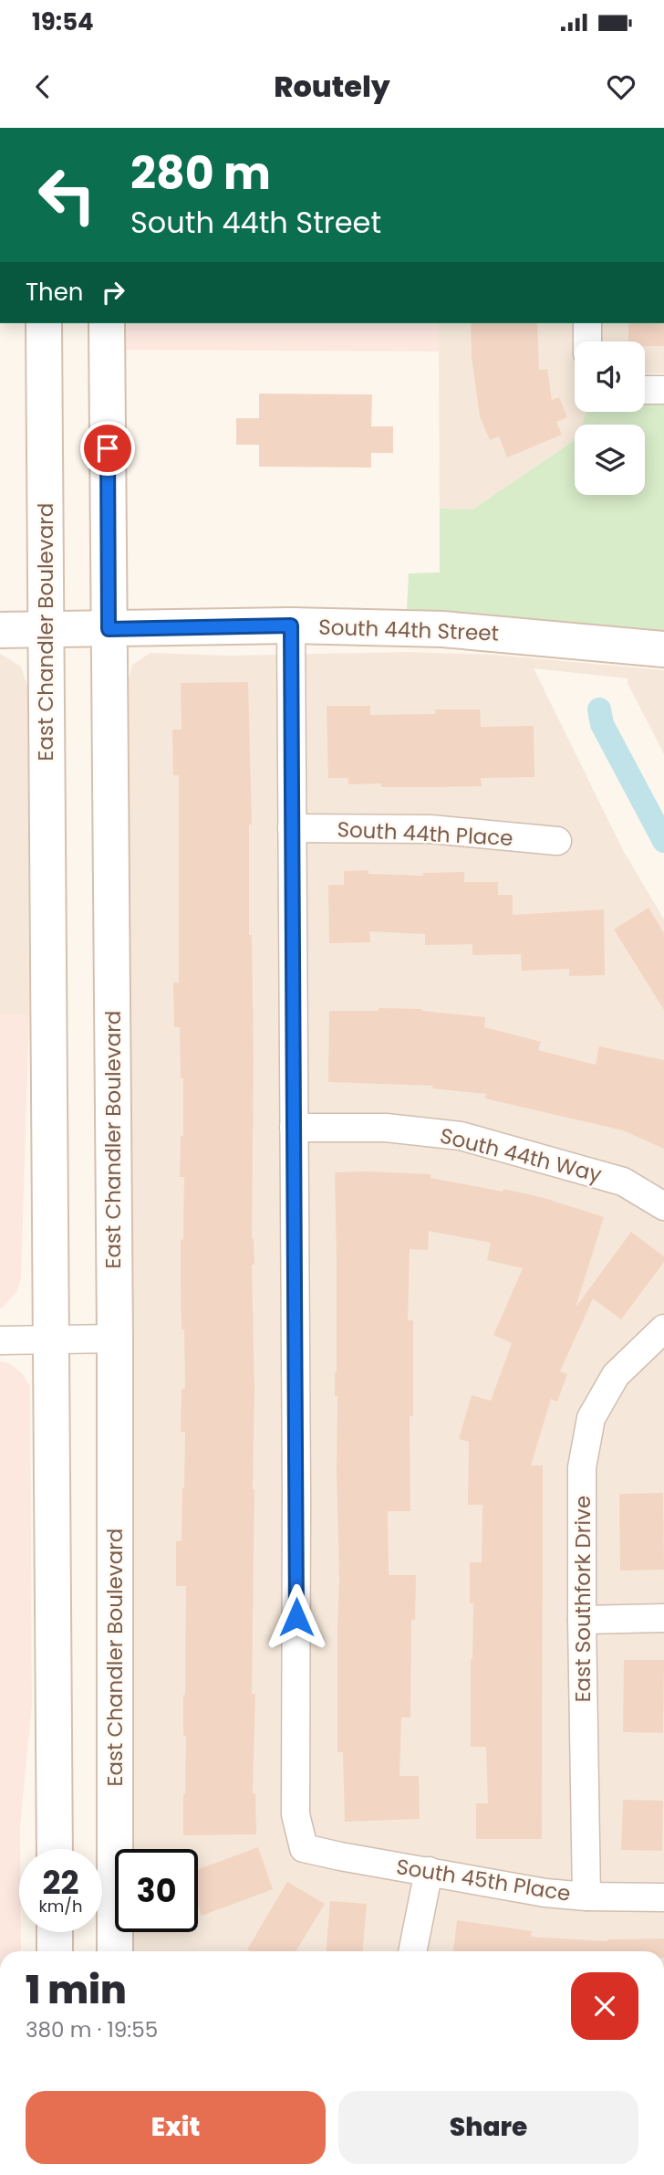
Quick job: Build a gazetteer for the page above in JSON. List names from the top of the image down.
{
  "streets": {
    "main road": ["South 44th Street", "East Chandler Boulevard"],
    "street": [
      "South 44th Place",
      "South 44th Way",
      "East Southfork Drive",
      "South 45th Place"
    ]
  },
  "crossings": [
    ["South 44th Street", "East Chandler Boulevard"],
    ["South 44th Way", "South 45th Place"],
    ["East Southfork Drive", "South 45th Place"]
  ],
  "page": {
    "status": "19:54",
    "header": "Routely",
    "turn": ["280 m", "South 44th Street"],
    "then": "Then",
    "speed": "22 km/h",
    "limit": "30",
    "heading": ["1 min", "380 m · 19:55"],
    "buttons": ["Exit", "Share"]
  }
}
